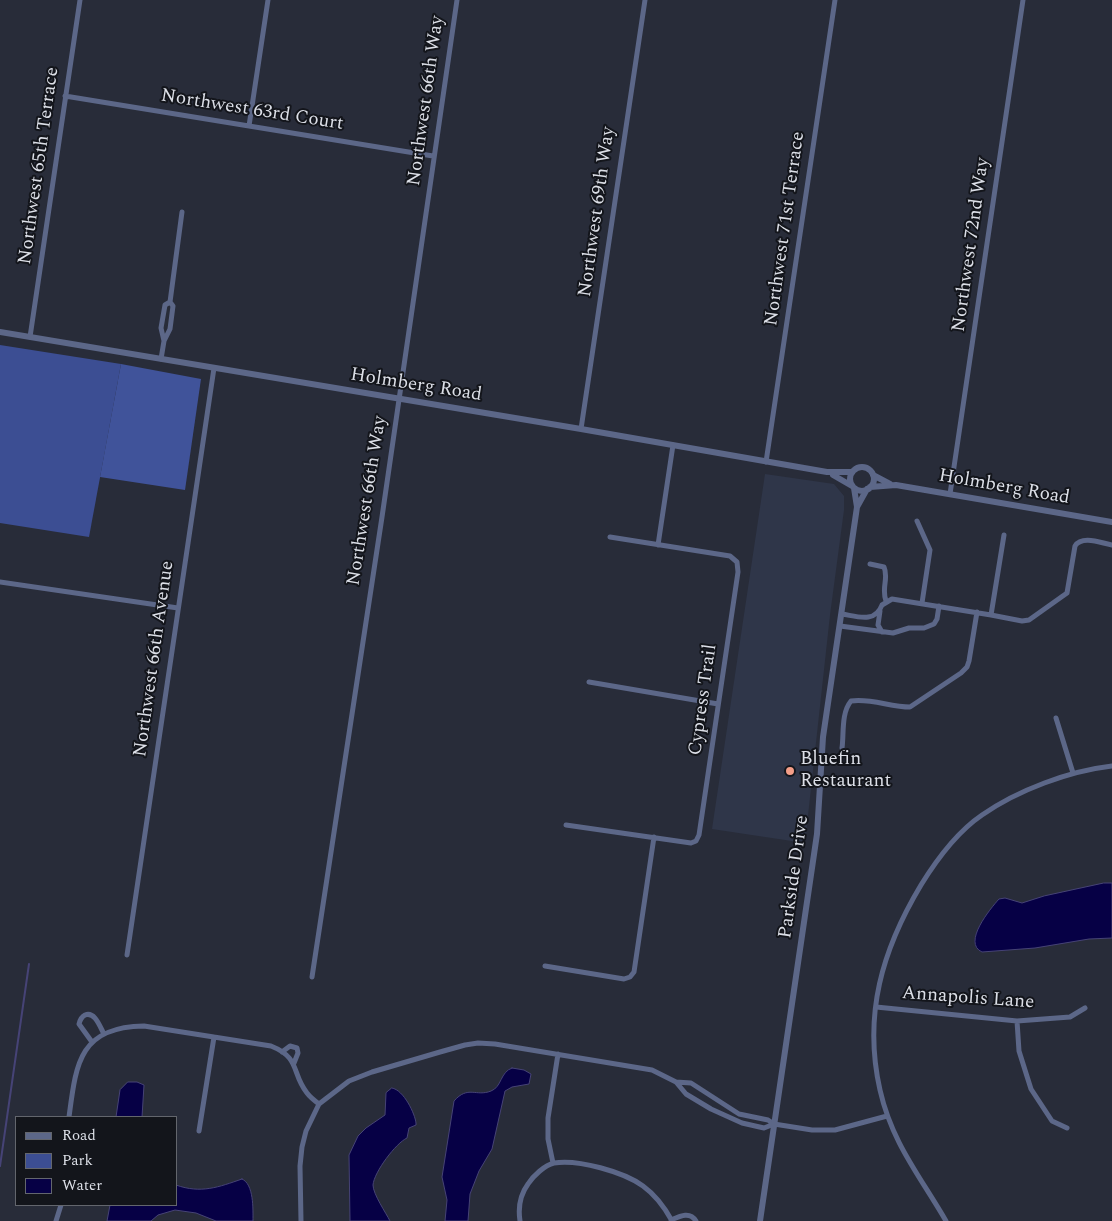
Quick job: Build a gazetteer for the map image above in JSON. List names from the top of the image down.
{
  "streets": {
    "street": [
      "Northwest 66th Way",
      "Northwest 63rd Court",
      "Northwest 65th Terrace",
      "Northwest 69th Way",
      "Northwest 71st Terrace",
      "Northwest 72nd Way",
      "Holmberg Road",
      "Northwest 66th Avenue",
      "Cypress Trail",
      "Parkside Drive",
      "Annapolis Lane"
    ]
  },
  "crossings": [
    ["Northwest 66th Way", "Northwest 63rd Court"],
    ["Northwest 66th Way", "Holmberg Road"],
    ["Northwest 63rd Court", "Northwest 65th Terrace"],
    ["Northwest 65th Terrace", "Holmberg Road"],
    ["Northwest 69th Way", "Holmberg Road"],
    ["Northwest 71st Terrace", "Holmberg Road"],
    ["Northwest 72nd Way", "Holmberg Road"],
    ["Holmberg Road", "Northwest 66th Avenue"],
    ["Holmberg Road", "Parkside Drive"]
  ],
  "places": ["Bluefin Restaurant"],
  "legend": ["Road", "Park", "Water"]
}
